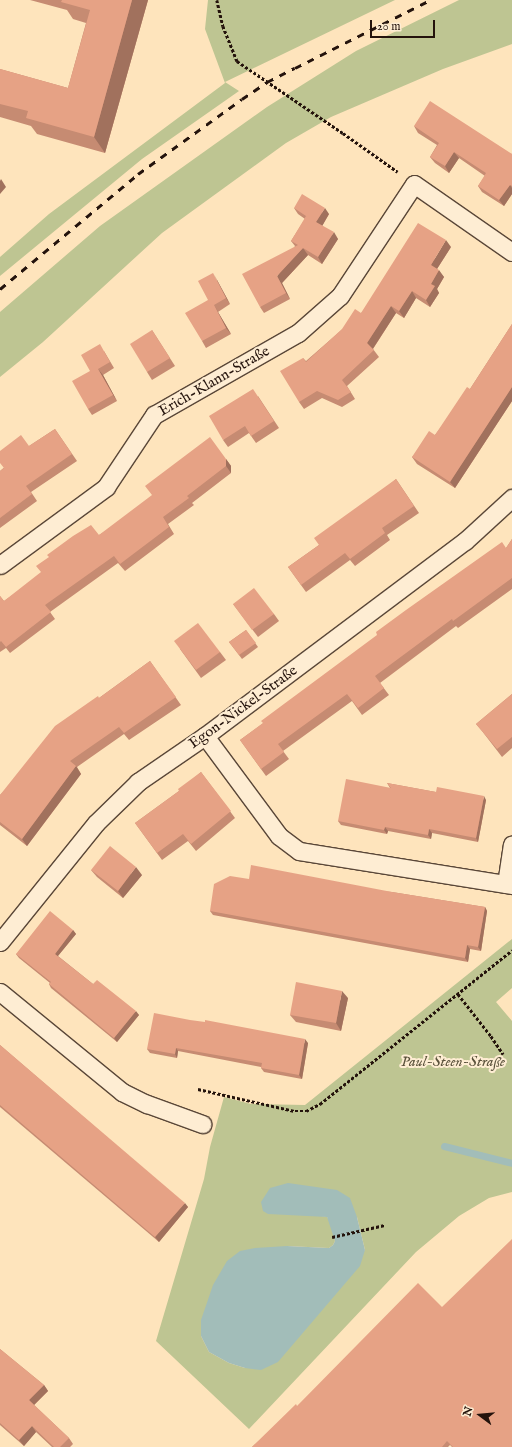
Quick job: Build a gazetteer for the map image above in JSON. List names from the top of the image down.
{
  "streets": {
    "street": ["Erich-Klann-Straße", "Egon-Nickel-Straße"]
  },
  "parks": ["Paul-Steen-Straße"],
  "scale_bar": "20 m",
  "north": "left"
}
